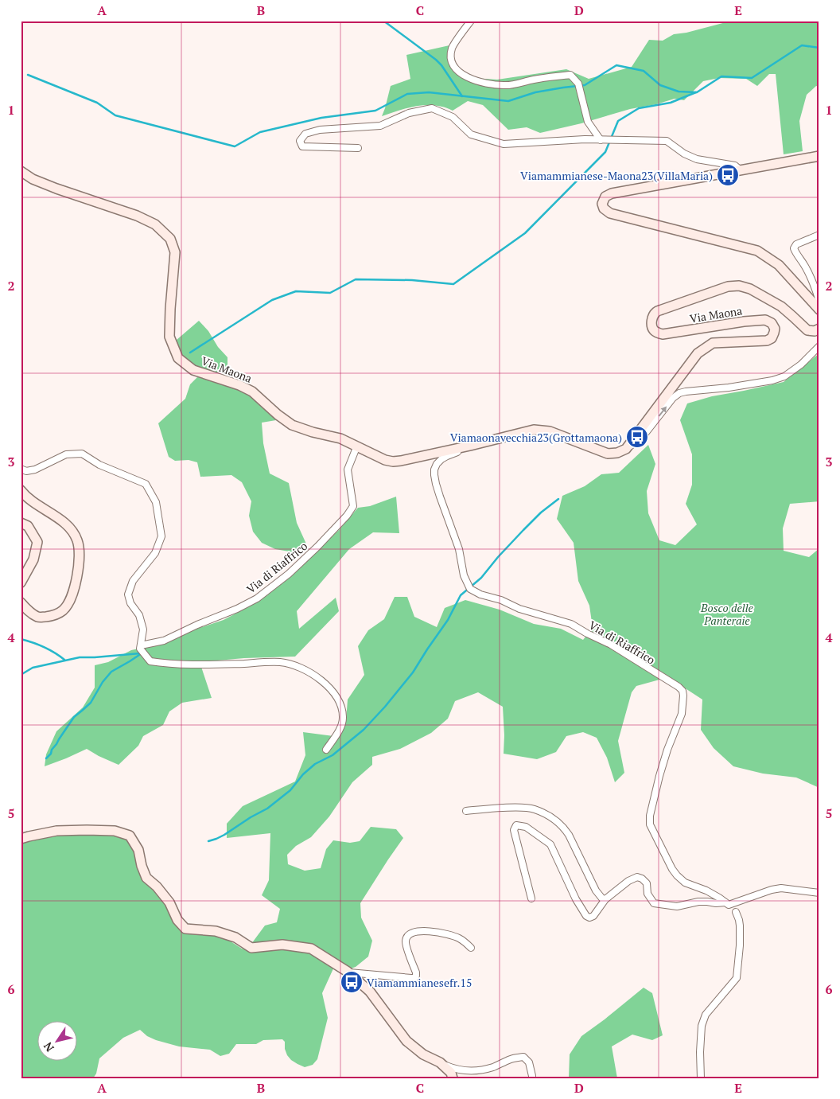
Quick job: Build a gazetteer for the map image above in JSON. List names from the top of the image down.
{
  "streets": {
    "main road": ["Via Maona"],
    "street": ["Via di Riaffrico"]
  },
  "crossings": [
    ["Via Maona", "Via di Riaffrico"]
  ],
  "parks": ["Bosco delle Panteraie"],
  "places": {
    "bus stop": ["Viamammianese-Maona23(VillaMaria)", "Viamaonavecchia23(Grottamaona)", "Viamammianesefr.15"]
  },
  "north": "bottom left",
  "grid": {
    "columns": [
      "A",
      "B",
      "C",
      "D",
      "E"
    ],
    "rows": [
      "1",
      "2",
      "3",
      "4",
      "5",
      "6"
    ]
  }
}
